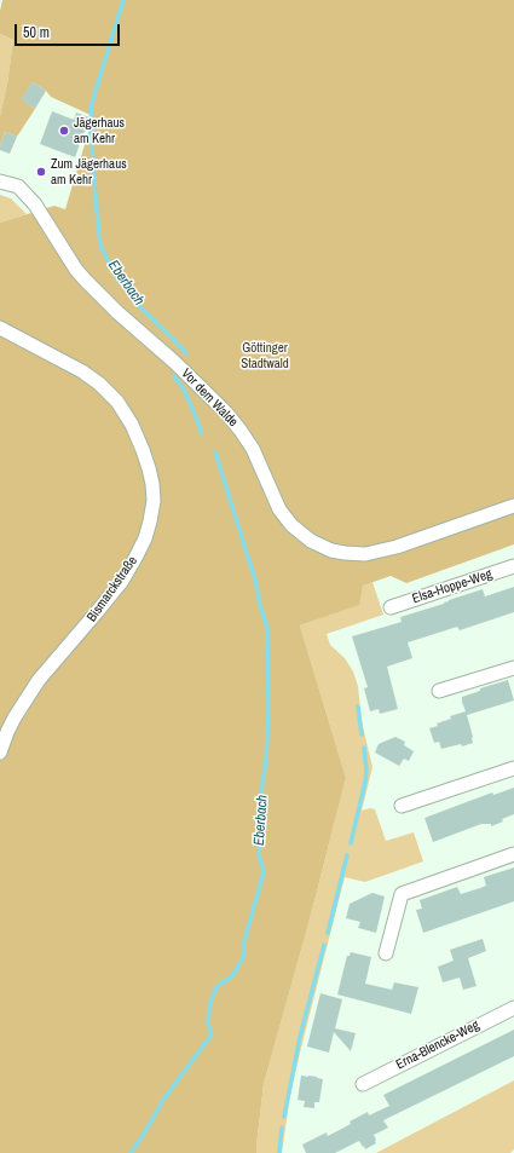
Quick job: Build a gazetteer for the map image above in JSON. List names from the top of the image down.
{
  "streets": {
    "street": [
      "Vor dem Walde",
      "Elsa-Hoppe-Weg",
      "Bismarckstraße",
      "Erna-Blencke-Weg"
    ]
  },
  "water": ["Eberbach"],
  "parks": ["Göttinger Stadtwald"],
  "places": ["Jägerhaus am Kehr", "Zum Jägerhaus am Kehr"],
  "scale_bar": "50 m"
}
